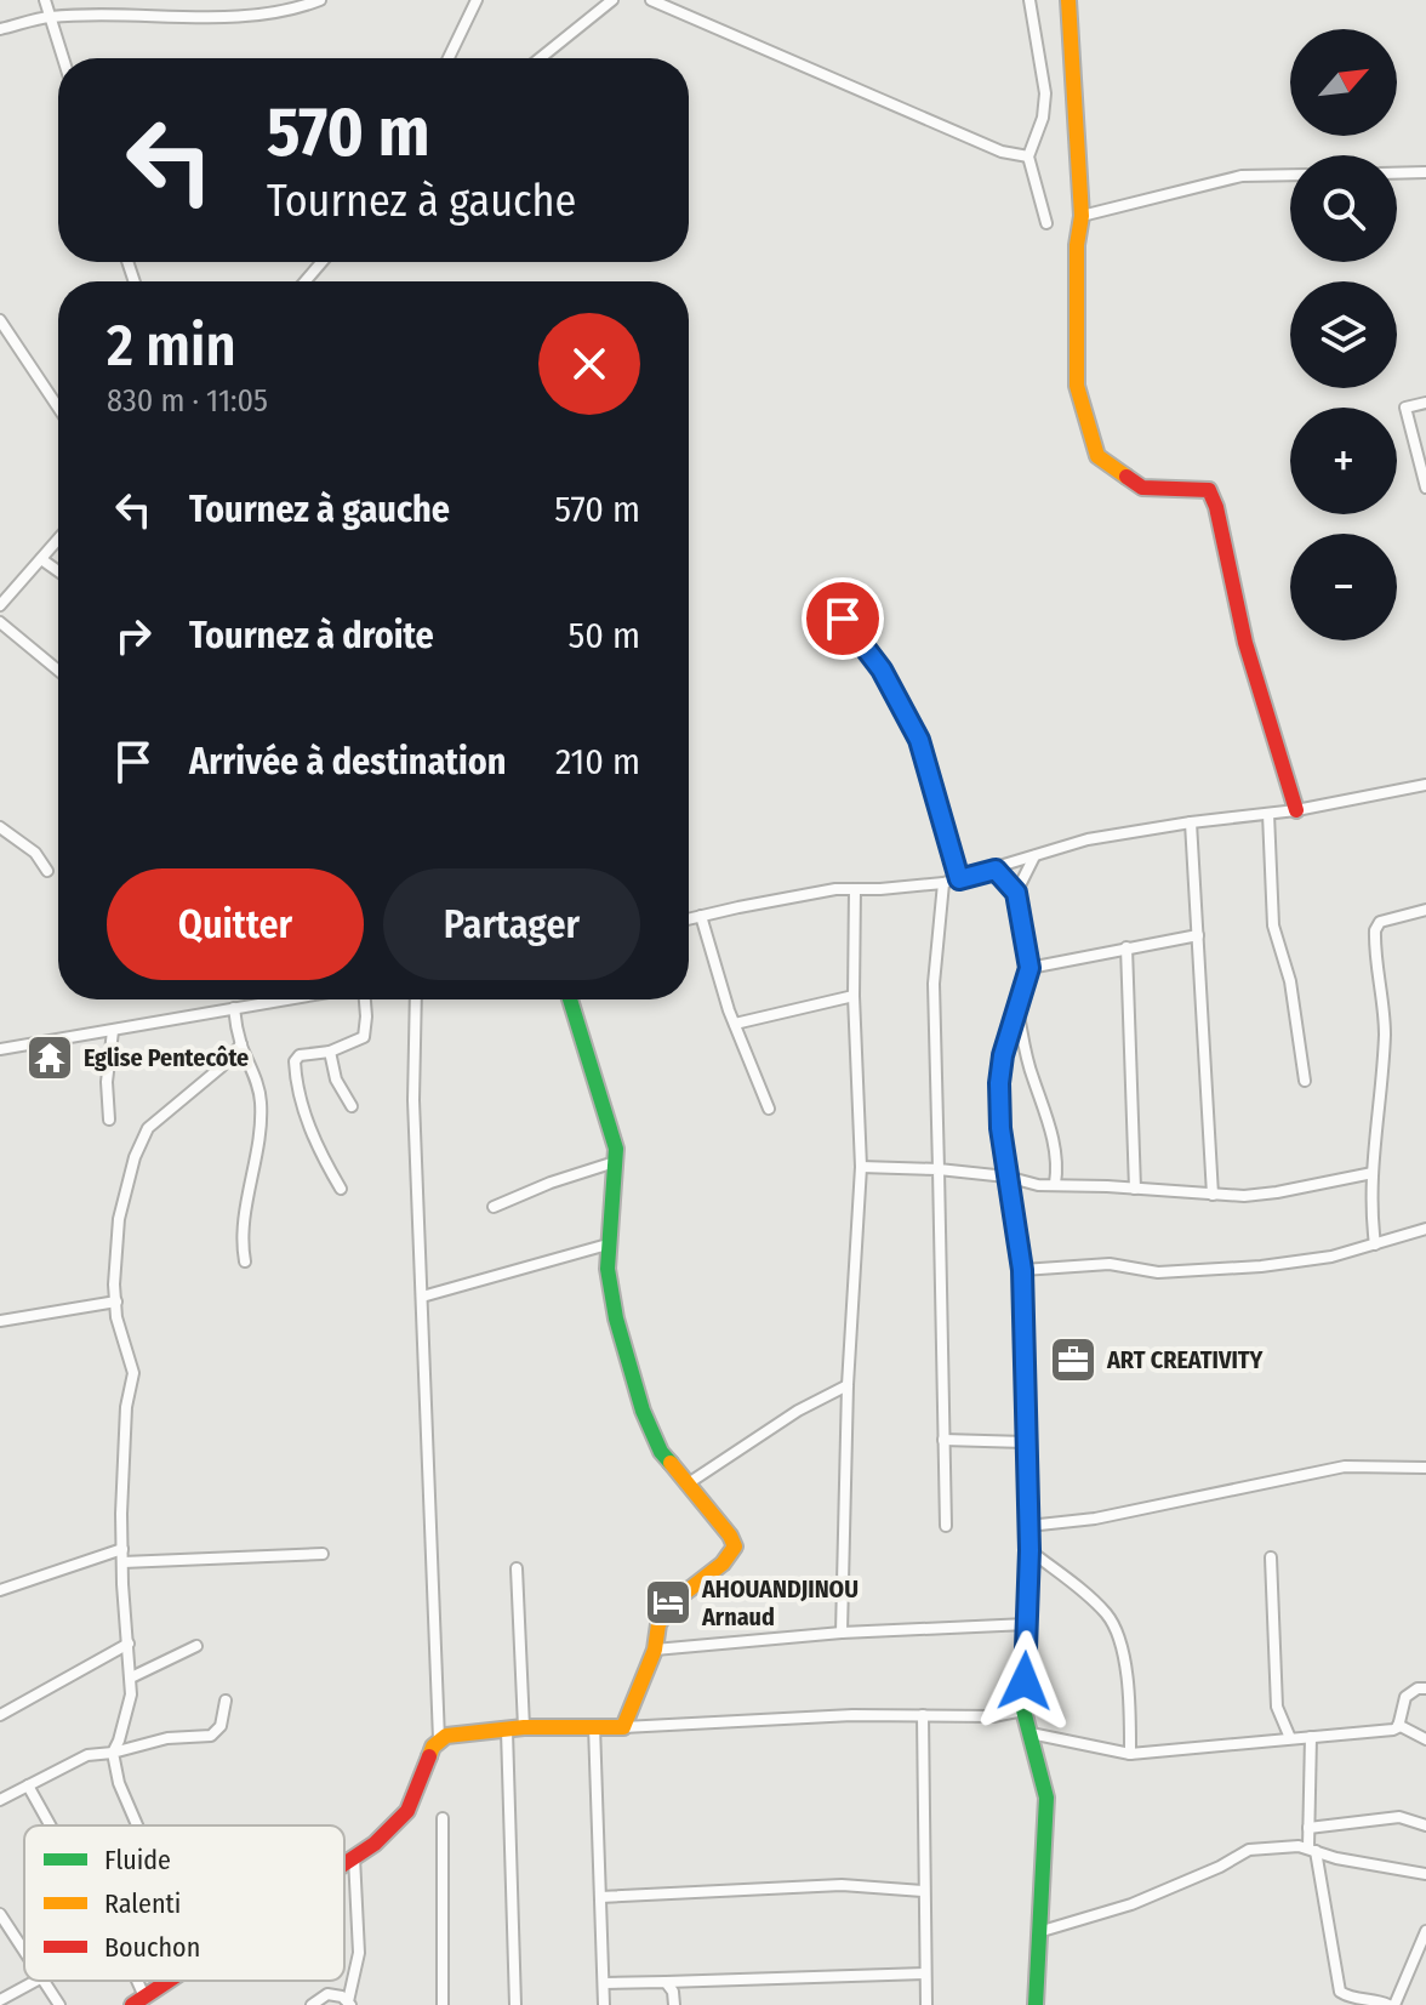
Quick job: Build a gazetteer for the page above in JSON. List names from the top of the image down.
{
  "places": {
    "temple": ["Eglise Pentecôte"],
    "office": ["ART CREATIVITY"],
    "hotel": ["AHOUANDJINOU Arnaud"]
  },
  "legend": ["Fluide", "Ralenti", "Bouchon"],
  "north": "top right",
  "page": {
    "map_buttons": ["+", "−"],
    "turn": ["570 m", "Tournez à gauche"],
    "heading": ["2 min", "830 m · 11:05"],
    "list": [
      {
        "name": "Tournez à gauche",
        "value": "570 m"
      },
      {
        "name": "Tournez à droite",
        "value": "50 m"
      },
      {
        "name": "Arrivée à destination",
        "value": "210 m"
      }
    ],
    "buttons": ["Quitter", "Partager"]
  }
}
